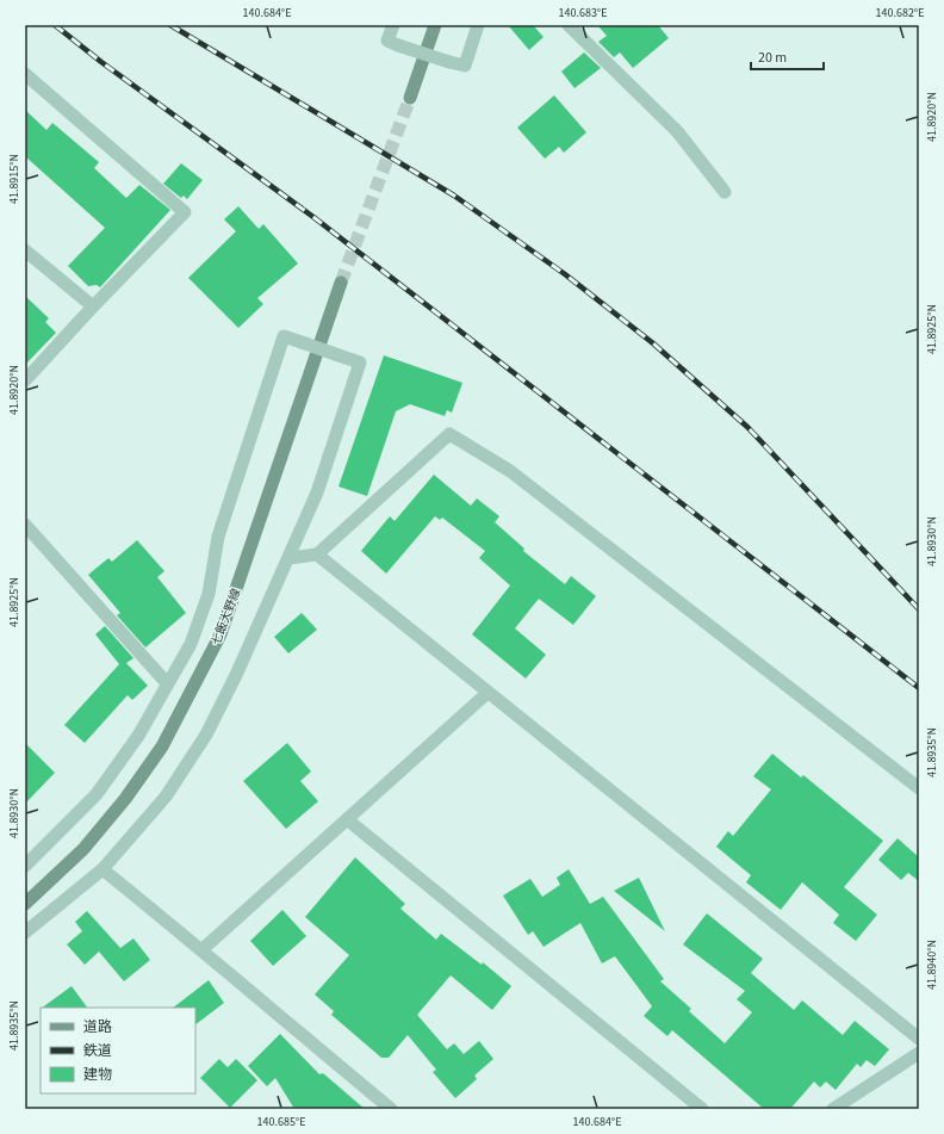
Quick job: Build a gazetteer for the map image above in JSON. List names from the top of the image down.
{
  "streets": {
    "main road": ["七飯大野線"]
  },
  "legend": ["道路", "鉄道", "建物"],
  "scale_bar": "20 m",
  "coordinates": [
    "140.684°E",
    "140.683°E",
    "140.682°E",
    "41.8920°N",
    "41.8915°N",
    "41.8925°N",
    "41.8930°N",
    "41.8935°N",
    "41.8940°N",
    "140.685°E"
  ]
}
